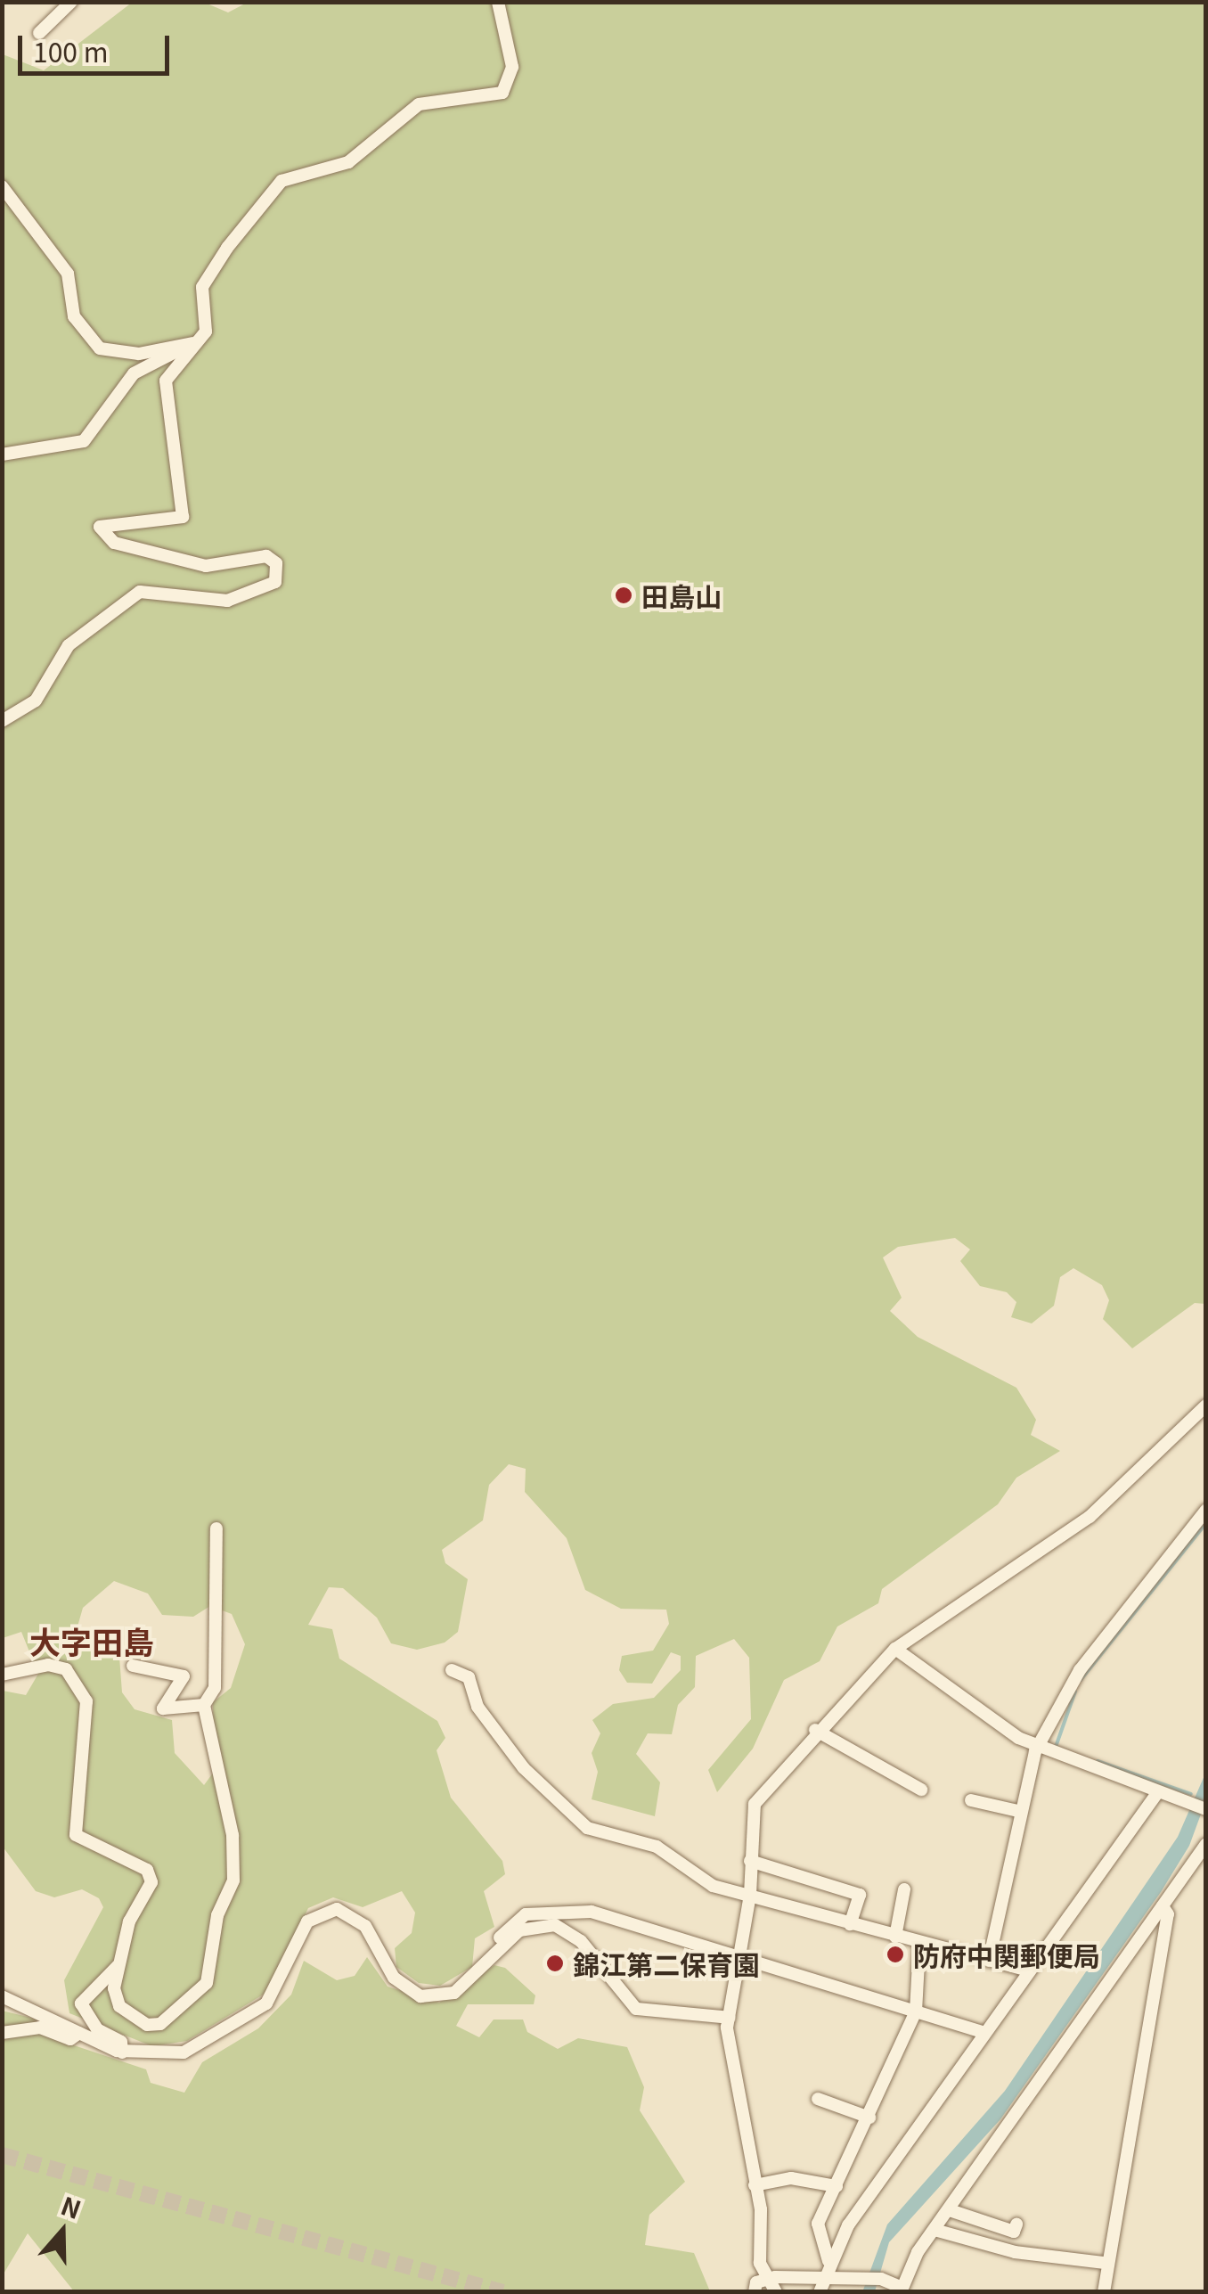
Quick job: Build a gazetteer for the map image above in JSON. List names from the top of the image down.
{
  "districts": ["大字田島"],
  "places": ["田島山", "防府中関郵便局", "錦江第二保育園"],
  "scale_bar": "100 m",
  "north": "top"
}
